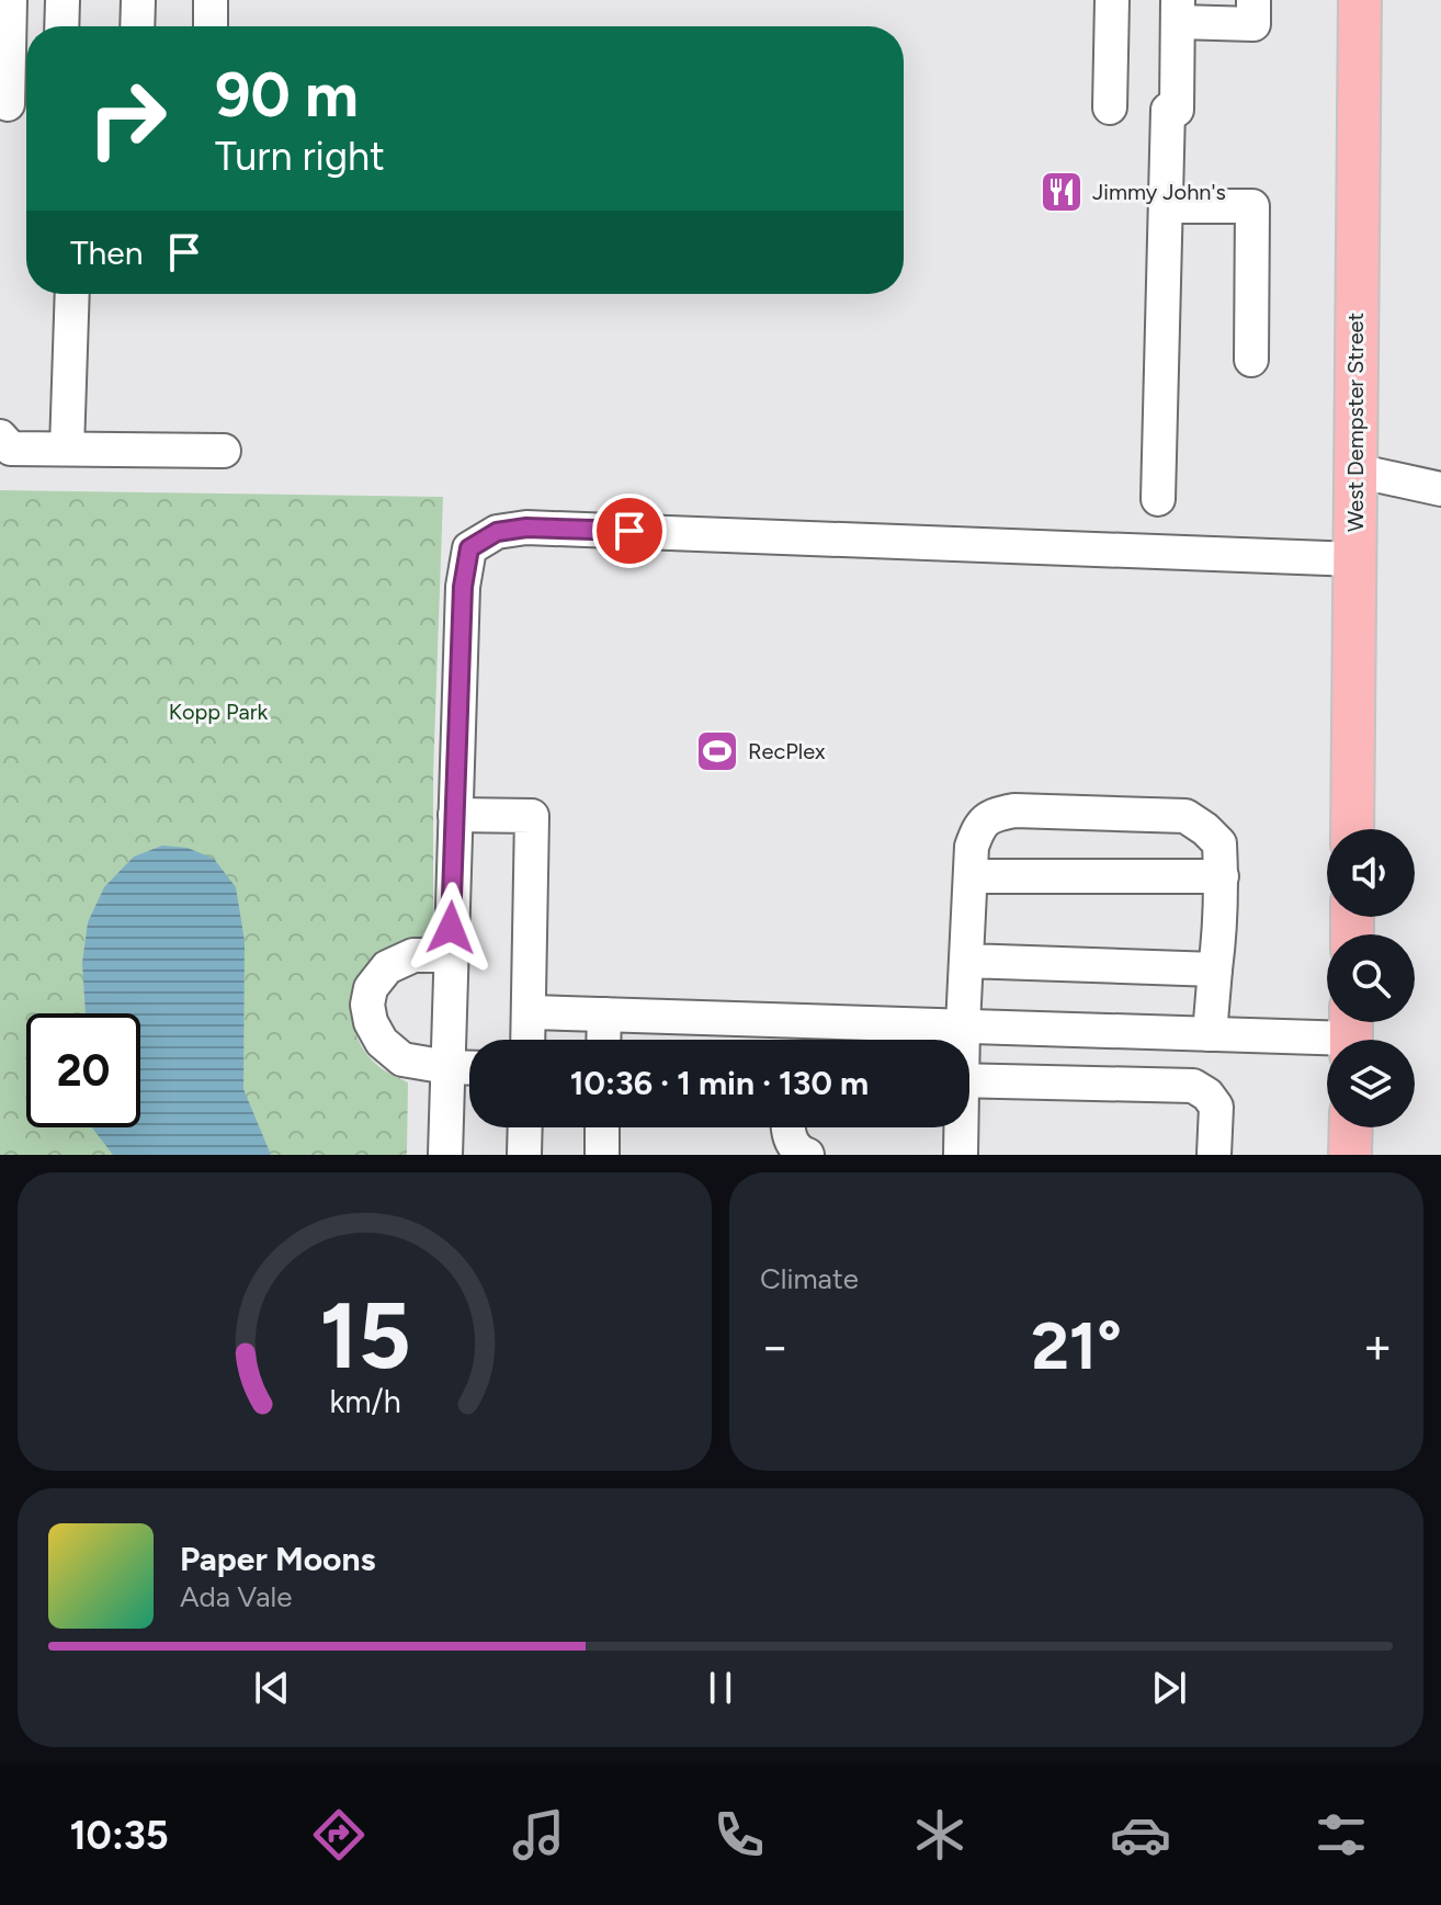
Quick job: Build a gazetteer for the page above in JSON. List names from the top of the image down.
{
  "streets": {
    "main road": ["West Dempster Street"]
  },
  "parks": ["Kopp Park"],
  "places": {
    "restaurant": ["Jimmy John's"],
    "sports": ["RecPlex"]
  },
  "page": {
    "turn": ["90 m", "Turn right"],
    "then": "Then",
    "limit": "20",
    "trip": "10:36 · 1 min · 130 m",
    "tile": "Climate",
    "heat": ["−", "21°", "+"],
    "song": ["Paper Moons", "Ada Vale"],
    "tabs": "10:35",
    "gauge": ["15", "km/h"]
  }
}
